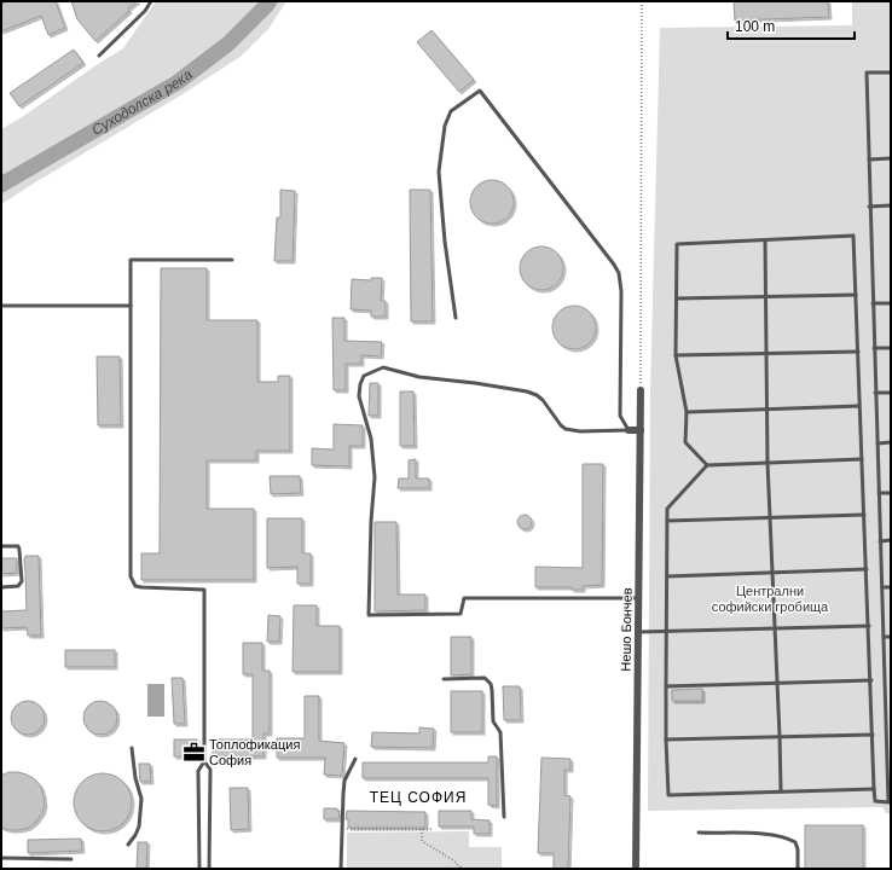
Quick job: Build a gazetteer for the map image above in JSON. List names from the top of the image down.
{
  "streets": {
    "street": ["Нешо Бончев"]
  },
  "districts": ["ТЕЦ СОФИЯ"],
  "water": ["Суходолска река"],
  "parks": ["Централни софийски гробища"],
  "places": {
    "office": ["Топлофикация София"]
  },
  "scale_bar": "100 m"
}
